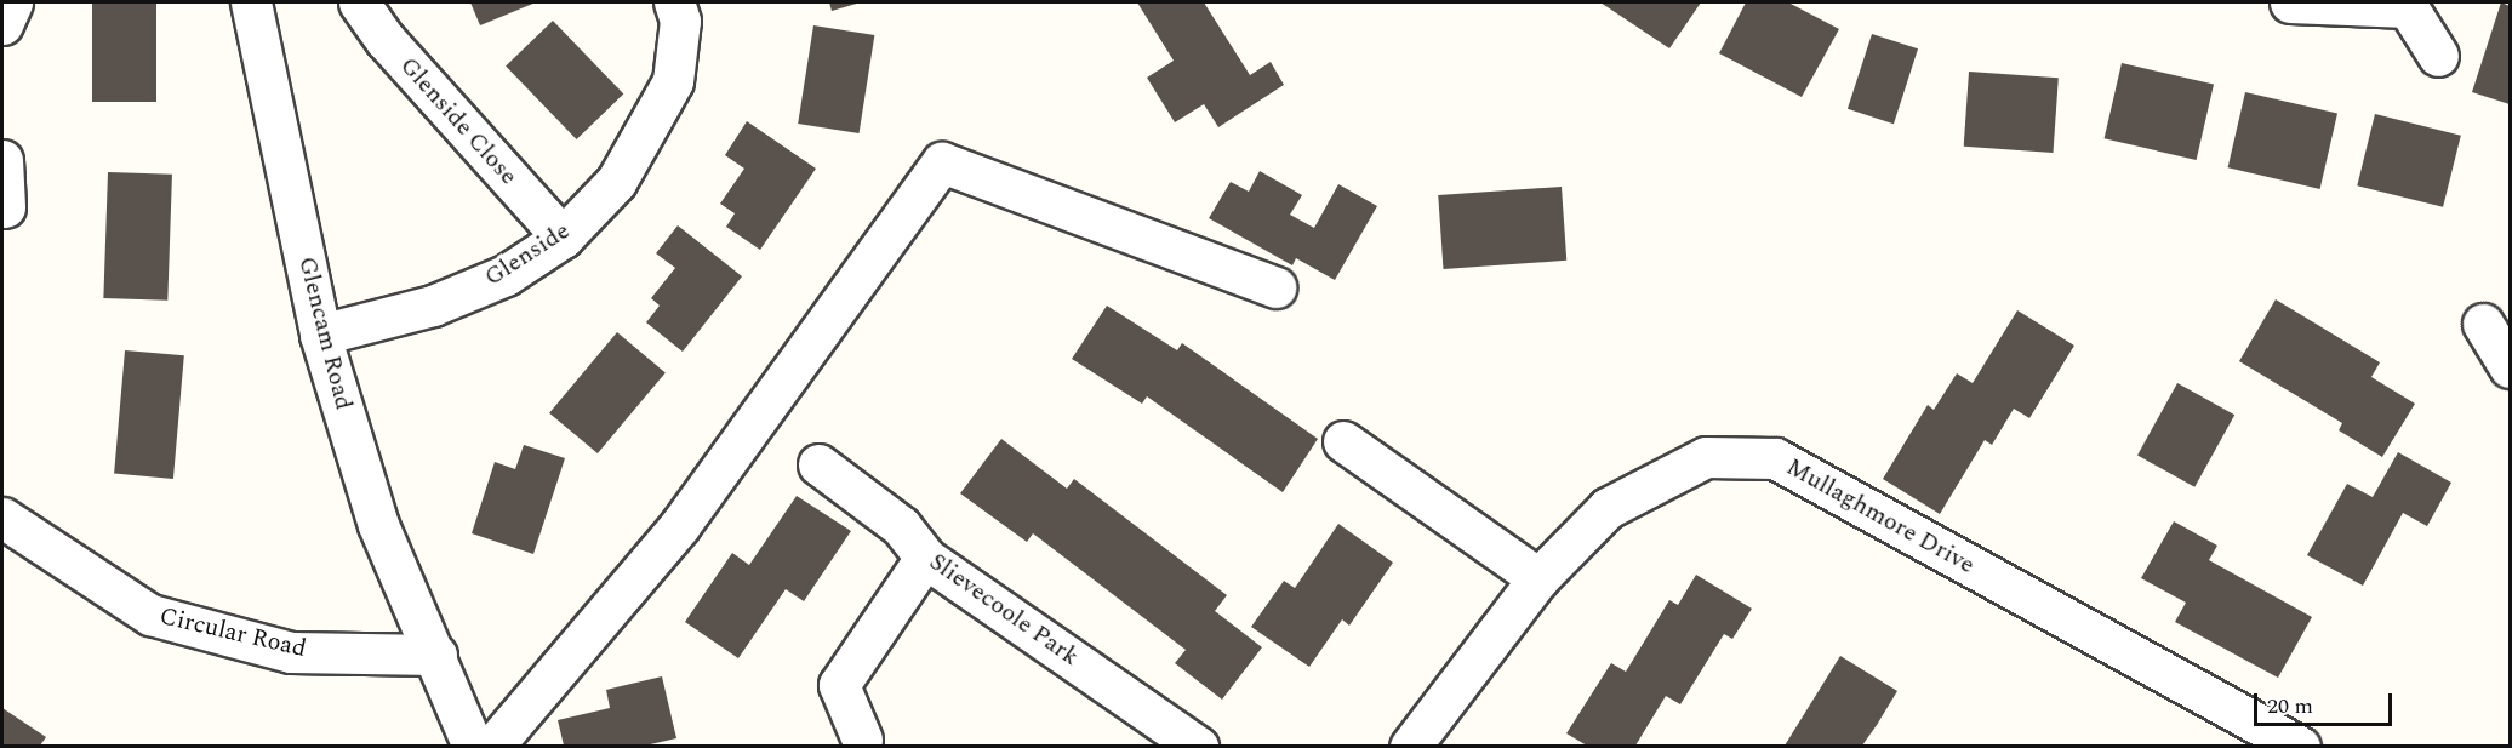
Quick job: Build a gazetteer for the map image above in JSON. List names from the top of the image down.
{
  "streets": {
    "street": [
      "Glenside Close",
      "Glenside",
      "Glencam Road",
      "Mullaghmore Drive",
      "Slievecoole Park",
      "Circular Road"
    ]
  },
  "crossings": [
    ["Glenside Close", "Glenside"],
    ["Glenside", "Glencam Road"],
    ["Glencam Road", "Circular Road"]
  ],
  "scale_bar": "20 m"
}
